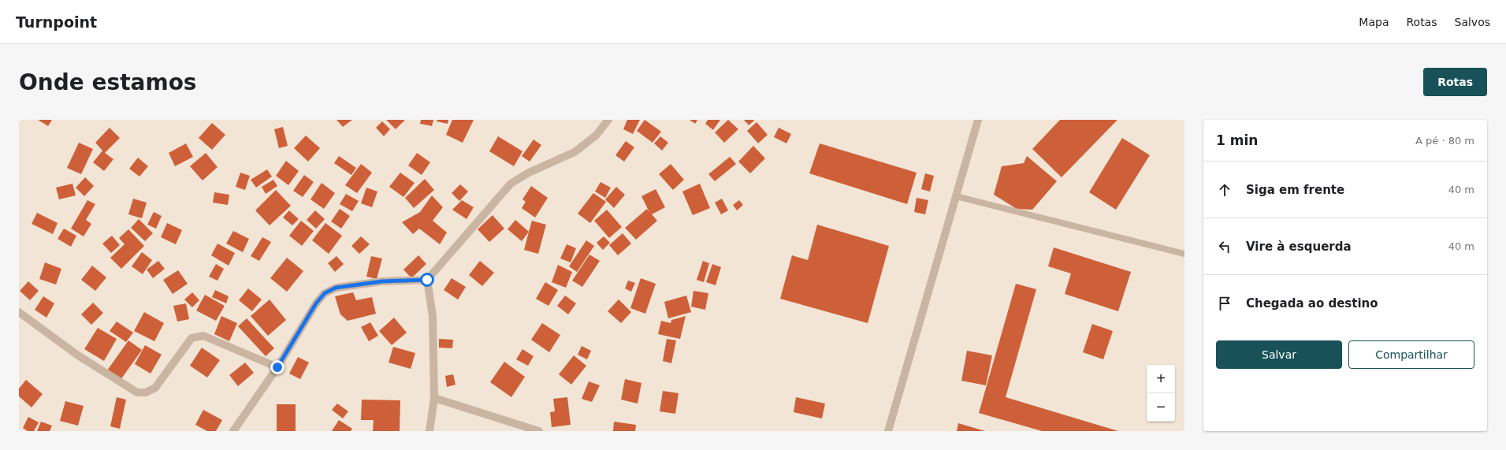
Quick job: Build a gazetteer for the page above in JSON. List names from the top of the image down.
{
  "page": {
    "header": "Turnpoint",
    "nav": ["Mapa", "Rotas", "Salvos"],
    "buttons": [
      "Rotas",
      ["Salvar", "Compartilhar"]
    ],
    "title": "Onde estamos",
    "heading": ["1 min", "A pé · 80 m"],
    "list": [
      ["Siga em frente", "40 m"],
      ["Vire à esquerda", "40 m"],
      "Chegada ao destino"
    ],
    "map_buttons": ["+", "−"]
  }
}
